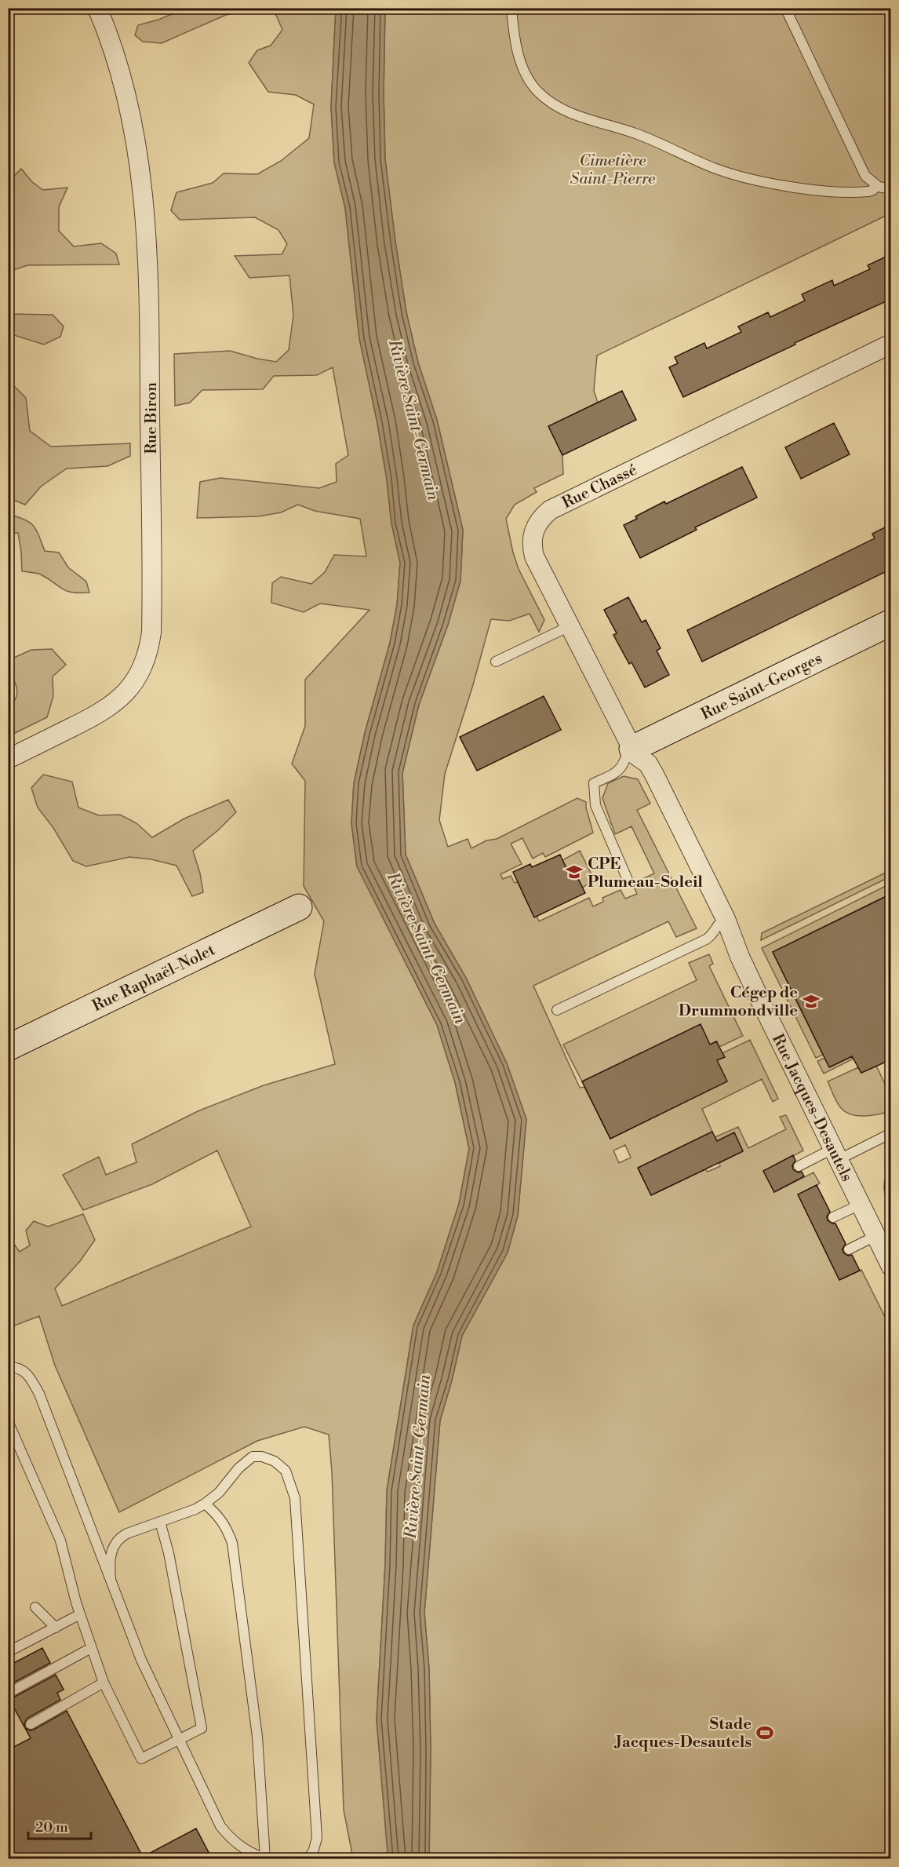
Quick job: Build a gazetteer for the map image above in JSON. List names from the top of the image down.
{
  "streets": {
    "street": [
      "Rue Biron",
      "Rue Chassé",
      "Rue Saint-Georges",
      "Rue Raphaël-Nolet",
      "Rue Jacques-Desautels"
    ]
  },
  "crossings": [
    ["Rue Chassé", "Rue Saint-Georges"],
    ["Rue Chassé", "Rue Jacques-Desautels"],
    ["Rue Saint-Georges", "Rue Jacques-Desautels"]
  ],
  "water": ["Rivière Saint-Germain"],
  "parks": ["Cimetière Saint-Pierre"],
  "places": {
    "school or university": ["CPE Plumeau-Soleil", "Cégep de Drummondville"],
    "sports": ["Stade Jacques-Desautels"]
  },
  "scale_bar": "20 m"
}
